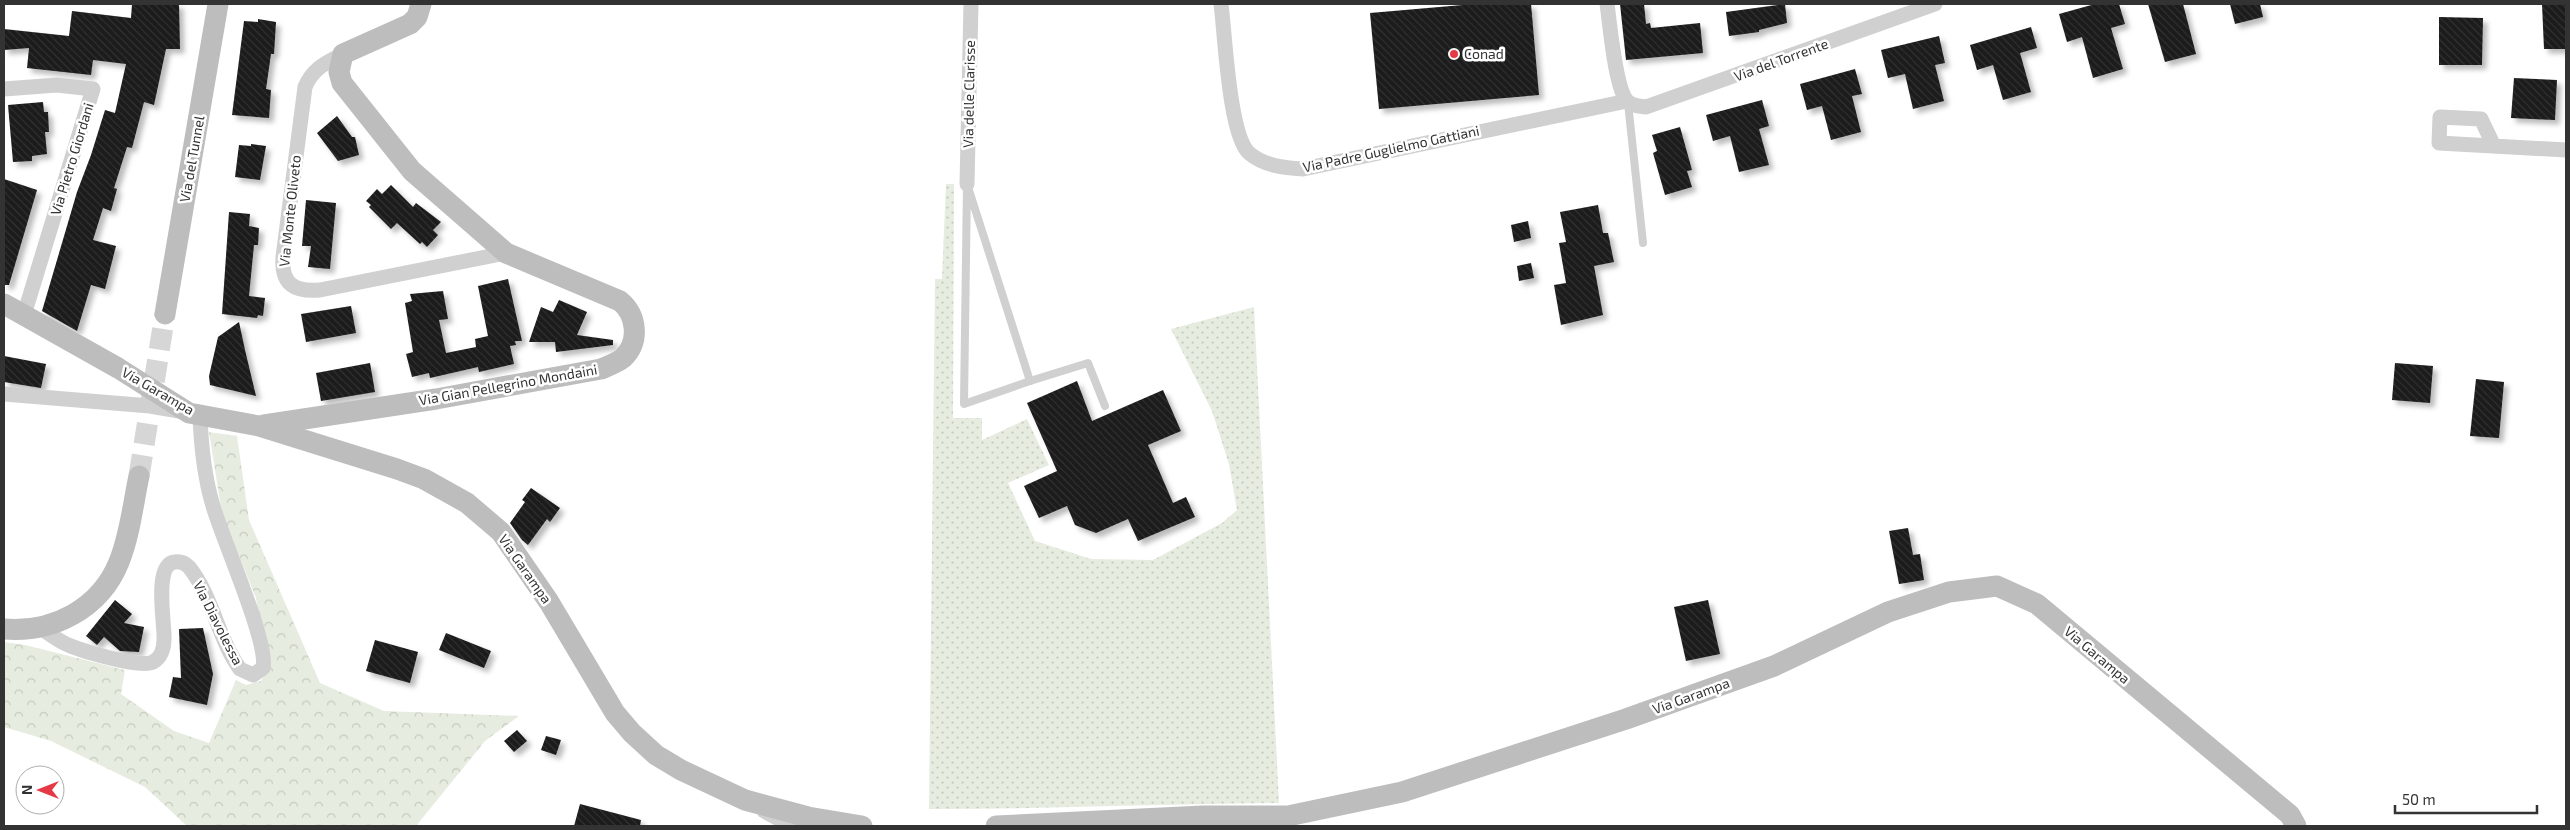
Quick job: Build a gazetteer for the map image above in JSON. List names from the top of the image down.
{
  "streets": {
    "street": [
      "Via del Torrente",
      "Via delle Clarisse",
      "Via Padre Guglielmo Gattiani",
      "Via Pietro Giordani",
      "Via del Tunnel",
      "Via Monte Oliveto",
      "Via Gian Pellegrino Mondaini",
      "Via Garampa",
      "Via Diavolessa"
    ]
  },
  "crossings": [
    ["Via del Torrente", "Via Padre Guglielmo Gattiani"],
    ["Via Pietro Giordani", "Via Garampa"],
    ["Via Monte Oliveto", "Via Gian Pellegrino Mondaini"],
    ["Via Gian Pellegrino Mondaini", "Via Garampa"],
    ["Via Garampa", "Via Diavolessa"]
  ],
  "places": ["Conad"],
  "scale_bar": "50 m",
  "north": "left"
}
